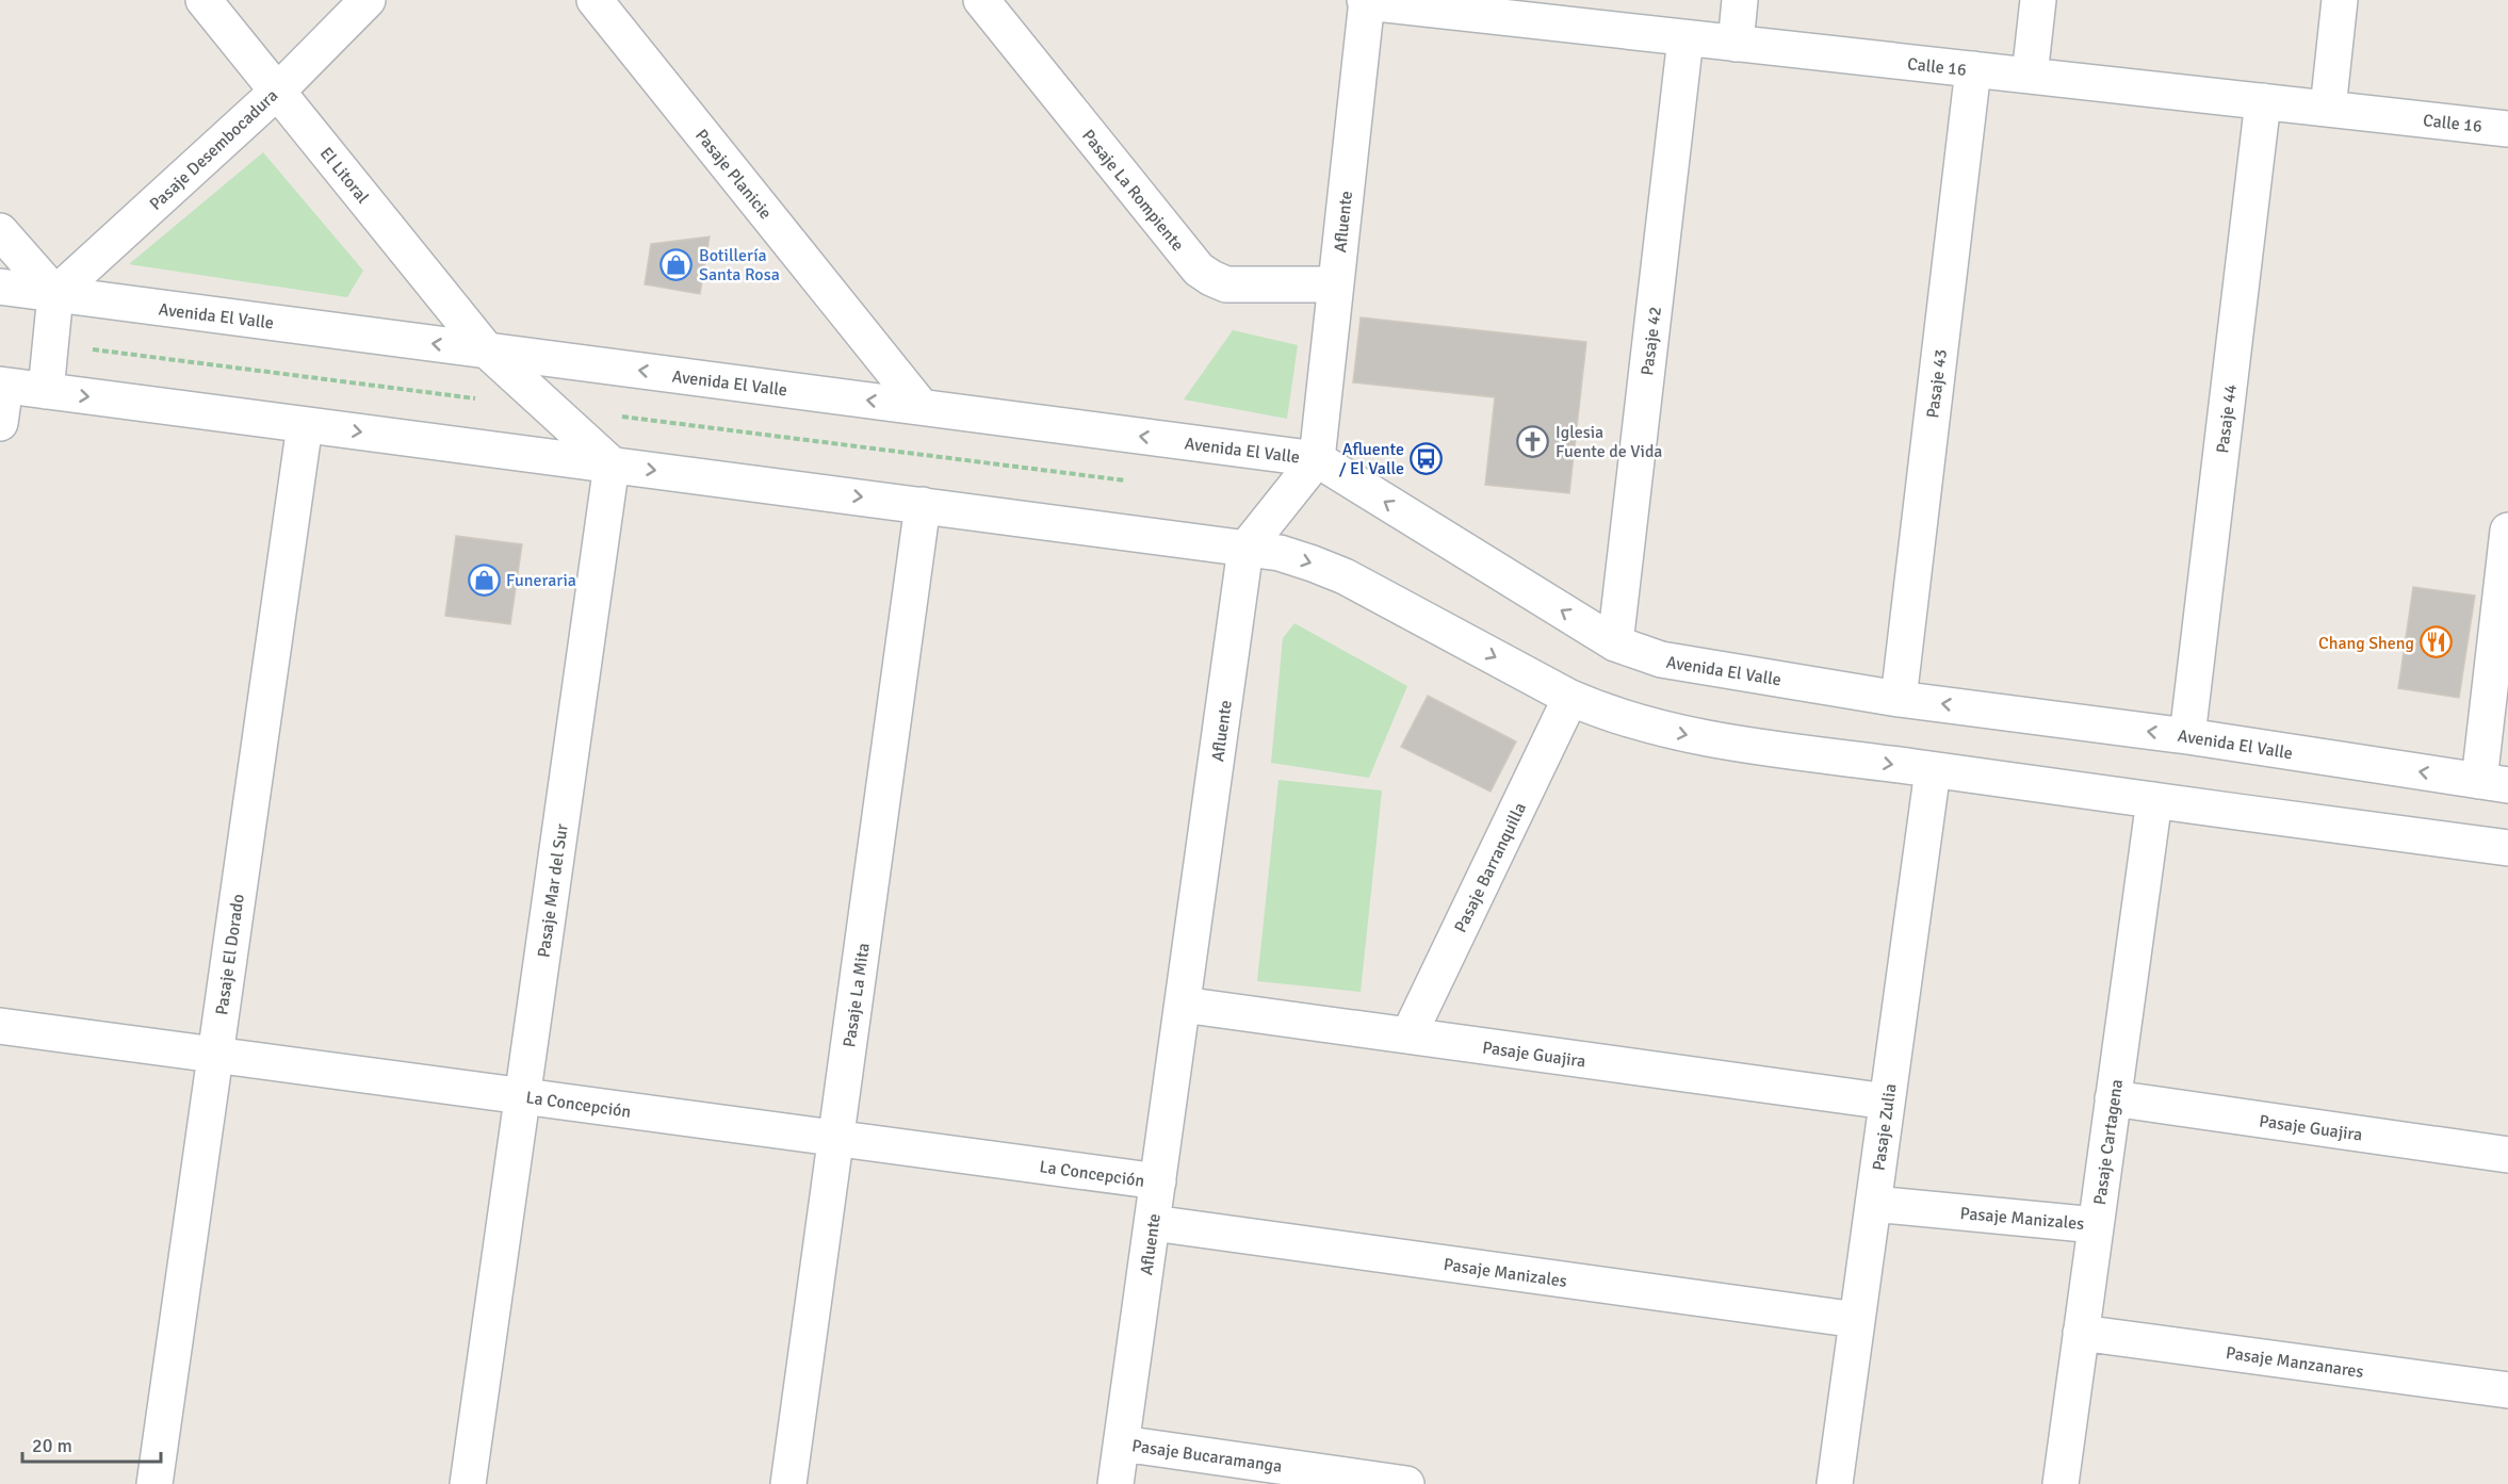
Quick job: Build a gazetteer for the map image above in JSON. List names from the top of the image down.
{
  "streets": {
    "street": [
      "Calle 16",
      "Pasaje Desembocadura",
      "Pasaje Planicie",
      "El Litoral",
      "Pasaje La Rompiente",
      "Afluente",
      "Avenida El Valle",
      "Pasaje 42",
      "Pasaje 43",
      "Pasaje 44",
      "Pasaje Barranquilla",
      "Pasaje Mar del Sur",
      "Pasaje El Dorado",
      "Pasaje La Mita",
      "Pasaje Guajira",
      "La Concepción",
      "Pasaje Zulia",
      "Pasaje Cartagena",
      "Pasaje Manizales",
      "Pasaje Manzanares",
      "Pasaje Bucaramanga"
    ]
  },
  "crossings": [
    ["Calle 16", "Afluente"],
    ["Calle 16", "Pasaje 42"],
    ["Calle 16", "Pasaje 43"],
    ["Calle 16", "Pasaje 44"],
    ["Pasaje Desembocadura", "El Litoral"],
    ["Pasaje Desembocadura", "Avenida El Valle"],
    ["Pasaje Planicie", "Avenida El Valle"],
    ["El Litoral", "Avenida El Valle"],
    ["Pasaje La Rompiente", "Afluente"],
    ["Afluente", "Avenida El Valle"],
    ["Afluente", "Pasaje Guajira"],
    ["Afluente", "La Concepción"],
    ["Afluente", "Pasaje Manizales"],
    ["Afluente", "Pasaje Bucaramanga"],
    ["Avenida El Valle", "Pasaje 42"],
    ["Avenida El Valle", "Pasaje 43"],
    ["Avenida El Valle", "Pasaje 44"],
    ["Pasaje Barranquilla", "Pasaje Guajira"],
    ["Pasaje Mar del Sur", "La Concepción"],
    ["Pasaje El Dorado", "La Concepción"],
    ["Pasaje La Mita", "La Concepción"],
    ["Pasaje Guajira", "Pasaje Zulia"],
    ["Pasaje Guajira", "Pasaje Cartagena"],
    ["Pasaje Zulia", "Pasaje Manizales"],
    ["Pasaje Cartagena", "Pasaje Manizales"],
    ["Pasaje Cartagena", "Pasaje Manzanares"]
  ],
  "places": {
    "shop": ["Botillería Santa Rosa", "Funeraria"],
    "church": ["Iglesia Fuente de Vida"],
    "bus stop": ["Afluente / El Valle"],
    "restaurant": ["Chang Sheng"]
  },
  "scale_bar": "20 m"
}
